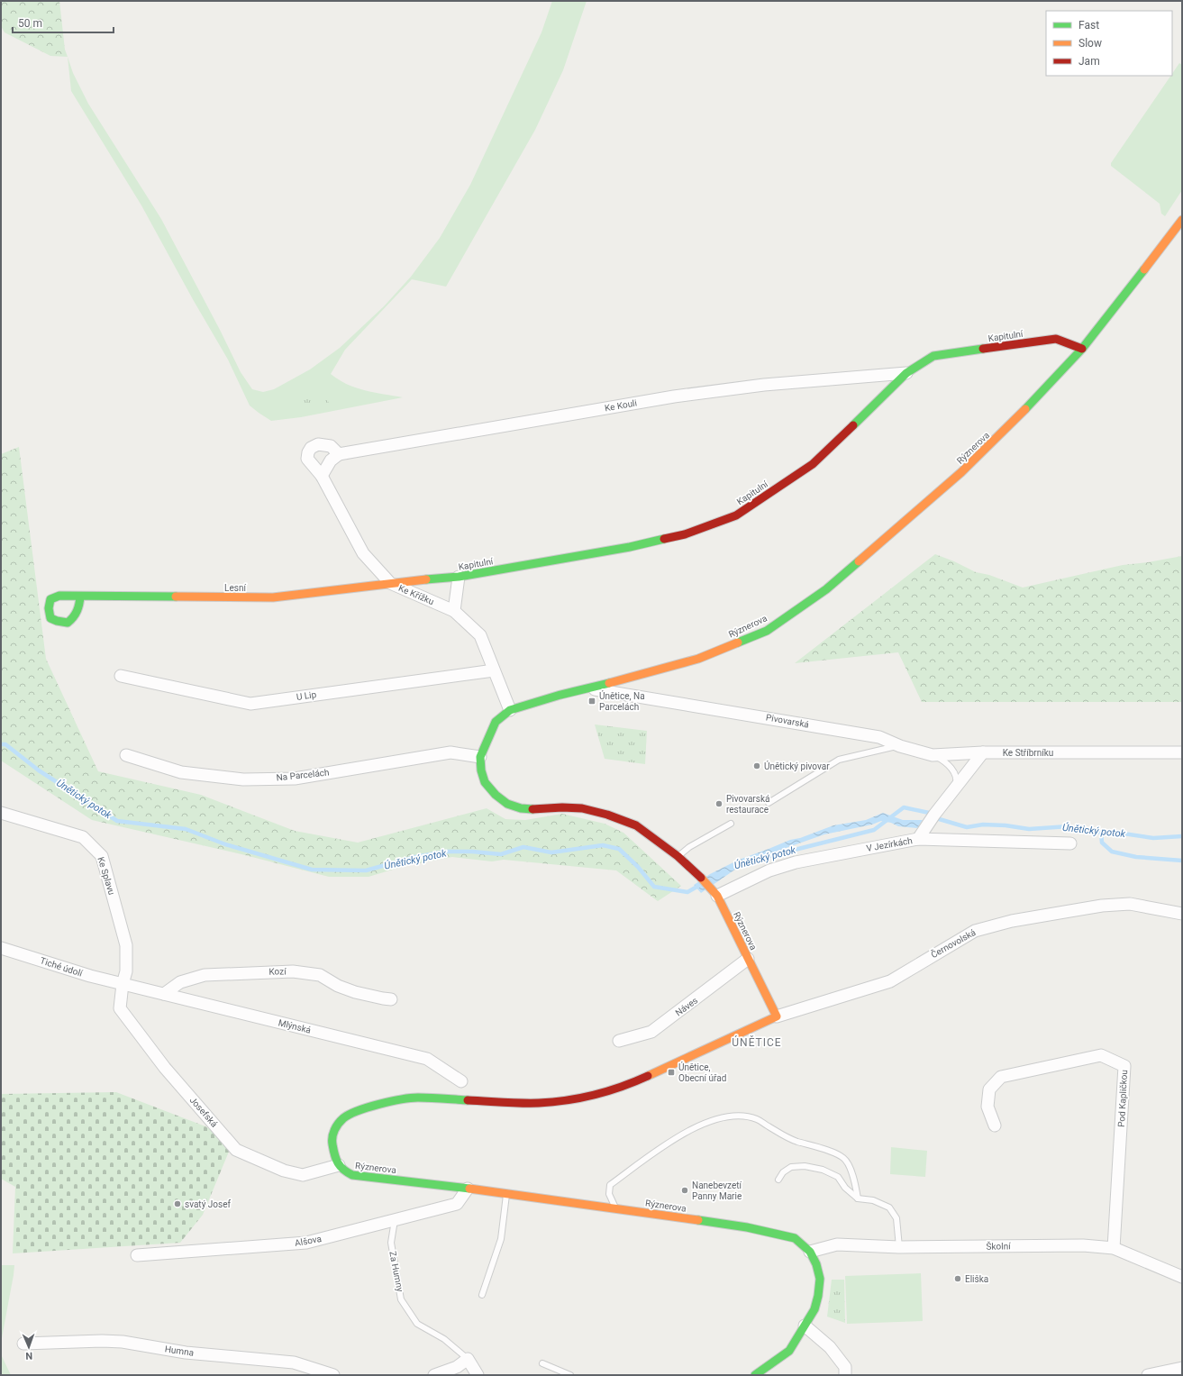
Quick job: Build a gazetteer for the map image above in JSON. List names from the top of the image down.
{
  "streets": {
    "street": [
      "Kapitulní",
      "Ke Kouli",
      "Rýznerova",
      "Lesní",
      "Ke Křížku",
      "U Lip",
      "Pivovarská",
      "Ke Stříbrníku",
      "Na Parcelách",
      "V Jezírkách",
      "Ke Splavu",
      "Černovolská",
      "Tiché údolí",
      "Kozí",
      "Náves",
      "Mlýnská",
      "Pod Kapličkou",
      "Josefská",
      "Alšova",
      "Školní",
      "Humna"
    ],
    "lane": ["Za Humny"]
  },
  "crossings": [
    ["Kapitulní", "Ke Kouli"],
    ["Kapitulní", "Rýznerova"],
    ["Kapitulní", "Lesní"],
    ["Kapitulní", "Ke Křížku"],
    ["Rýznerova", "Ke Křížku"],
    ["Rýznerova", "Pivovarská"],
    ["Rýznerova", "Na Parcelách"],
    ["Rýznerova", "V Jezírkách"],
    ["Rýznerova", "Černovolská"],
    ["Rýznerova", "Náves"],
    ["Rýznerova", "Josefská"],
    ["Rýznerova", "Alšova"],
    ["Rýznerova", "Školní"],
    ["Lesní", "Ke Křížku"],
    ["Ke Křížku", "U Lip"],
    ["Pivovarská", "Ke Stříbrníku"],
    ["Ke Splavu", "Tiché údolí"],
    ["Ke Splavu", "Mlýnská"],
    ["Ke Splavu", "Josefská"],
    ["Tiché údolí", "Mlýnská"],
    ["Tiché údolí", "Josefská"],
    ["Kozí", "Mlýnská"],
    ["Mlýnská", "Josefská"],
    ["Pod Kapličkou", "Školní"],
    ["Alšova", "Za Humny"]
  ],
  "districts": ["ÚNĚTICE"],
  "water": ["Únětický potok"],
  "places": {
    "transit": ["Únětice, Na Parcelách", "Únětice, Obecní úřad"],
    "other": [
      "Únětický pivovar",
      "Pivovarská restaurace",
      "Nanebevzetí Panny Marie",
      "svatý Josef",
      "Eliška"
    ]
  },
  "legend": ["Fast", "Slow", "Jam"],
  "scale_bar": "50 m",
  "north": "bottom"
}
